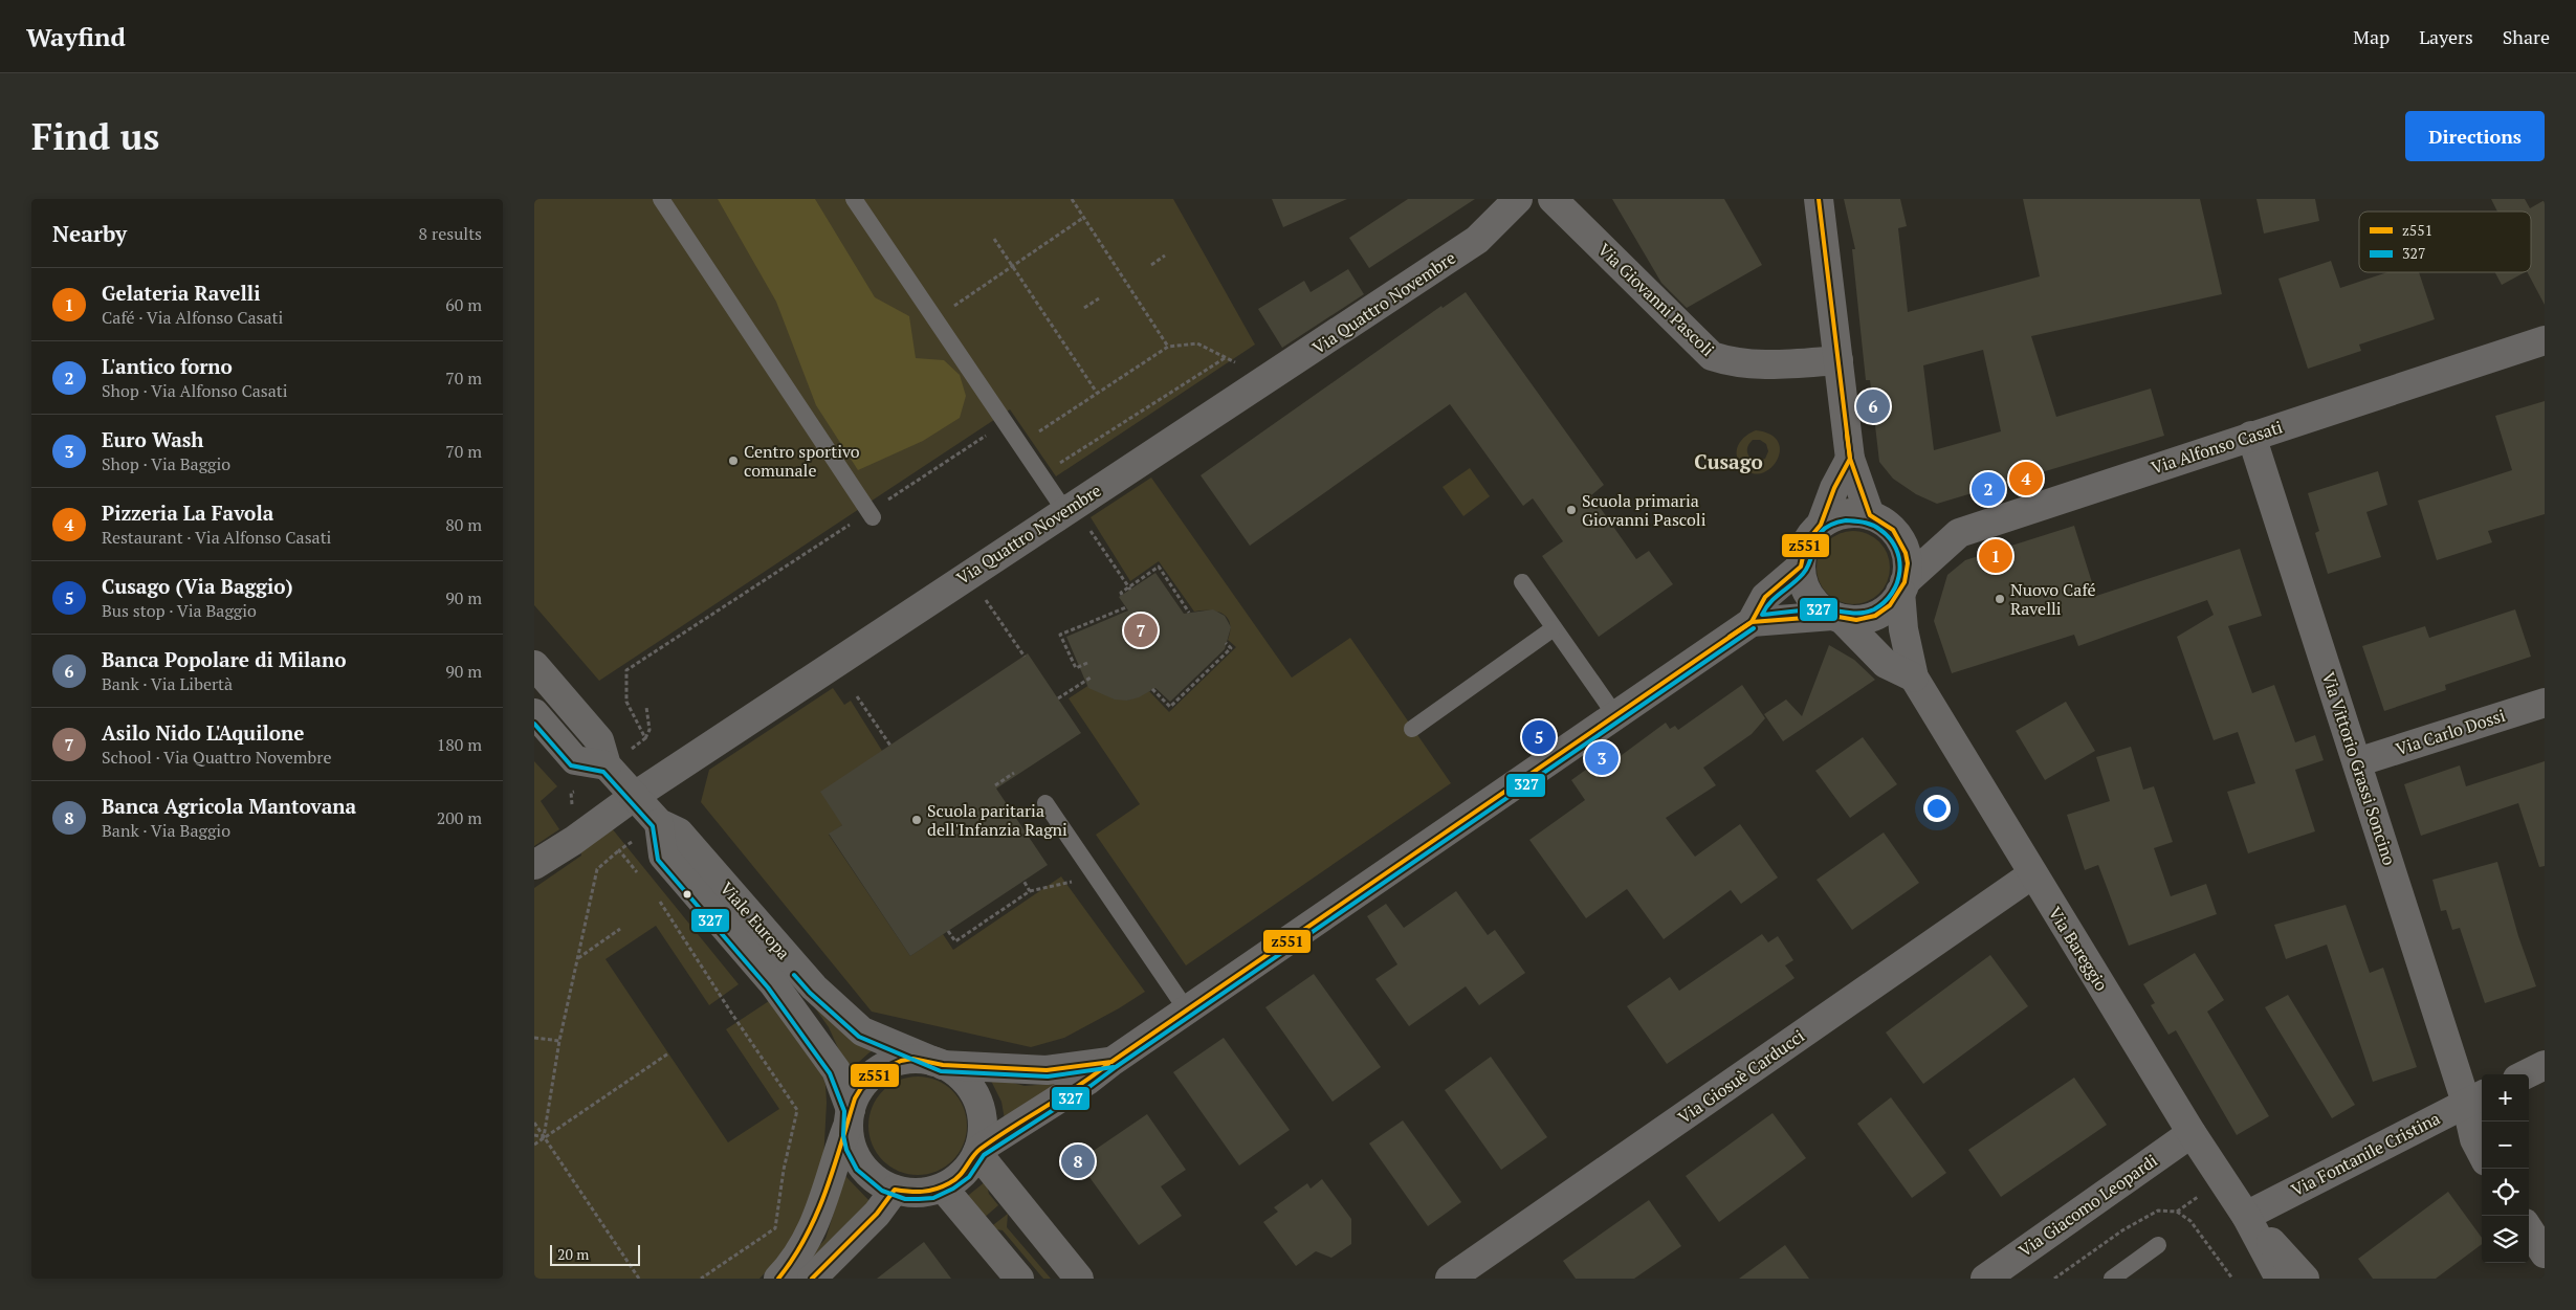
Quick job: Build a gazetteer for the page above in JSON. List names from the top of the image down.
{
  "streets": {
    "street": [
      "Via Giovanni Pascoli",
      "Via Quattro Novembre",
      "Via Alfonso Casati",
      "Via Carlo Dossi",
      "Via Vittorio Grassi Soncino",
      "Viale Europa",
      "Via Bareggio",
      "Via Giosuè Carducci",
      "Via Fontanile Cristina",
      "Via Giacomo Leopardi"
    ]
  },
  "crossings": [
    ["Via Quattro Novembre", "Viale Europa"],
    ["Via Alfonso Casati", "Via Vittorio Grassi Soncino"],
    ["Via Alfonso Casati", "Via Bareggio"],
    ["Via Carlo Dossi", "Via Vittorio Grassi Soncino"],
    ["Via Vittorio Grassi Soncino", "Via Fontanile Cristina"],
    ["Via Bareggio", "Via Giosuè Carducci"],
    ["Via Bareggio", "Via Fontanile Cristina"],
    ["Via Bareggio", "Via Giacomo Leopardi"]
  ],
  "districts": ["Cusago"],
  "places": [
    "Centro sportivo comunale",
    "Scuola primaria Giovanni Pascoli",
    "Nuovo Café Ravelli",
    "Scuola paritaria dell'Infanzia Ragni"
  ],
  "lines": ["transit line z551", "transit line 327"],
  "legend": ["z551", "327"],
  "scale_bar": "20 m",
  "page": {
    "header": "Wayfind",
    "nav": ["Map", "Layers", "Share"],
    "buttons": "Directions",
    "title": "Find us",
    "heading": ["Nearby", "8 results"],
    "list": [
      {
        "mark": "1",
        "name": "Gelateria Ravelli",
        "note": "Café · Via Alfonso Casati",
        "value": "60 m"
      },
      {
        "mark": "2",
        "name": "L'antico forno",
        "note": "Shop · Via Alfonso Casati",
        "value": "70 m"
      },
      {
        "mark": "3",
        "name": "Euro Wash",
        "note": "Shop · Via Baggio",
        "value": "70 m"
      },
      {
        "mark": "4",
        "name": "Pizzeria La Favola",
        "note": "Restaurant · Via Alfonso Casati",
        "value": "80 m"
      },
      {
        "mark": "5",
        "name": "Cusago (Via Baggio)",
        "note": "Bus stop · Via Baggio",
        "value": "90 m"
      },
      {
        "mark": "6",
        "name": "Banca Popolare di Milano",
        "note": "Bank · Via Libertà",
        "value": "90 m"
      },
      {
        "mark": "7",
        "name": "Asilo Nido L'Aquilone",
        "note": "School · Via Quattro Novembre",
        "value": "180 m"
      },
      {
        "mark": "8",
        "name": "Banca Agricola Mantovana",
        "note": "Bank · Via Baggio",
        "value": "200 m"
      }
    ],
    "pins": [
      "6",
      "4",
      "2",
      "1",
      "7",
      "5",
      "3",
      "8"
    ],
    "map_buttons": ["+", "−"],
    "scale": "20 m"
  }
}
